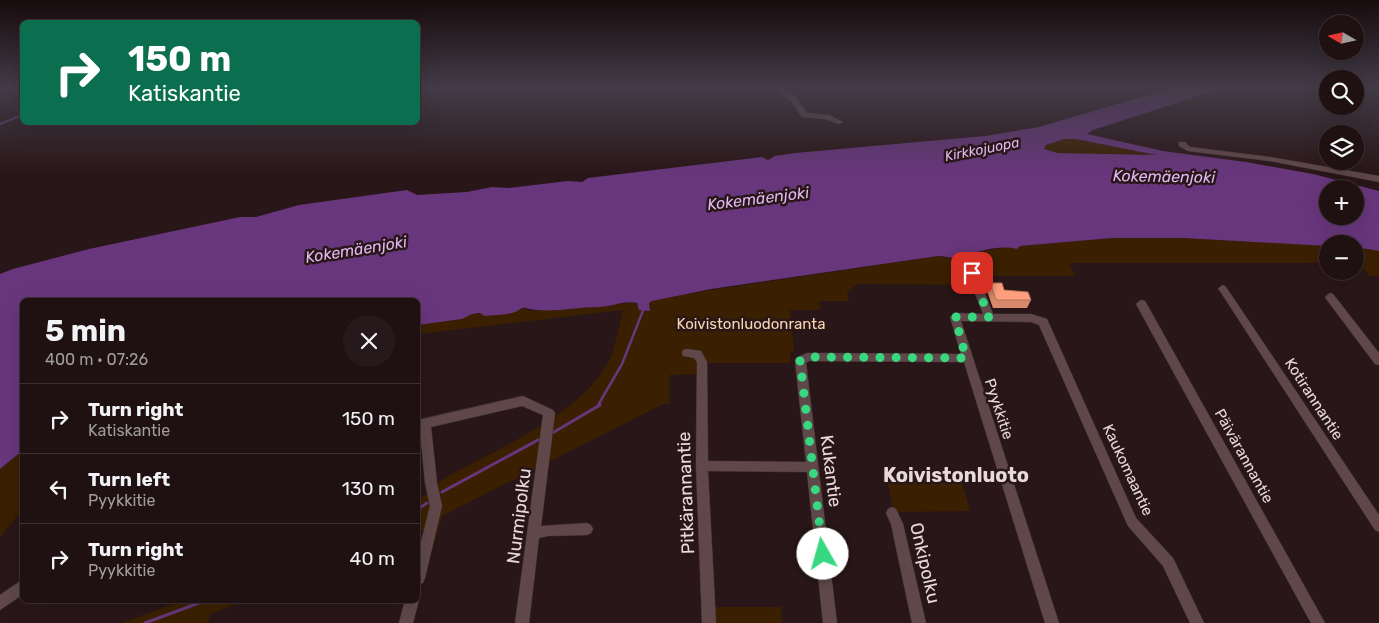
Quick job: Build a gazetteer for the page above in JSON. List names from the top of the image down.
{
  "streets": {
    "street": [
      "Kotirannantie",
      "Pyykkitie",
      "Päivärannantie",
      "Kaukomaantie",
      "Kukantie",
      "Pitkärannantie",
      "Nurmipolku",
      "Onkipolku"
    ]
  },
  "crossings": [
    ["Pyykkitie", "Kaukomaantie"],
    ["Pyykkitie", "Kukantie"]
  ],
  "districts": ["Koivistonluoto"],
  "water": ["Kirkkojuopa", "Kokemäenjoki"],
  "parks": ["Koivistonluodonranta"],
  "north": "left",
  "page": {
    "map_buttons": ["+", "−"],
    "turn": ["150 m", "Katiskantie"],
    "heading": ["5 min", "400 m · 07:26"],
    "list": [
      {
        "name": "Turn right",
        "note": "Katiskantie",
        "value": "150 m"
      },
      {
        "name": "Turn left",
        "note": "Pyykkitie",
        "value": "130 m"
      },
      {
        "name": "Turn right",
        "note": "Pyykkitie",
        "value": "40 m"
      }
    ]
  }
}
